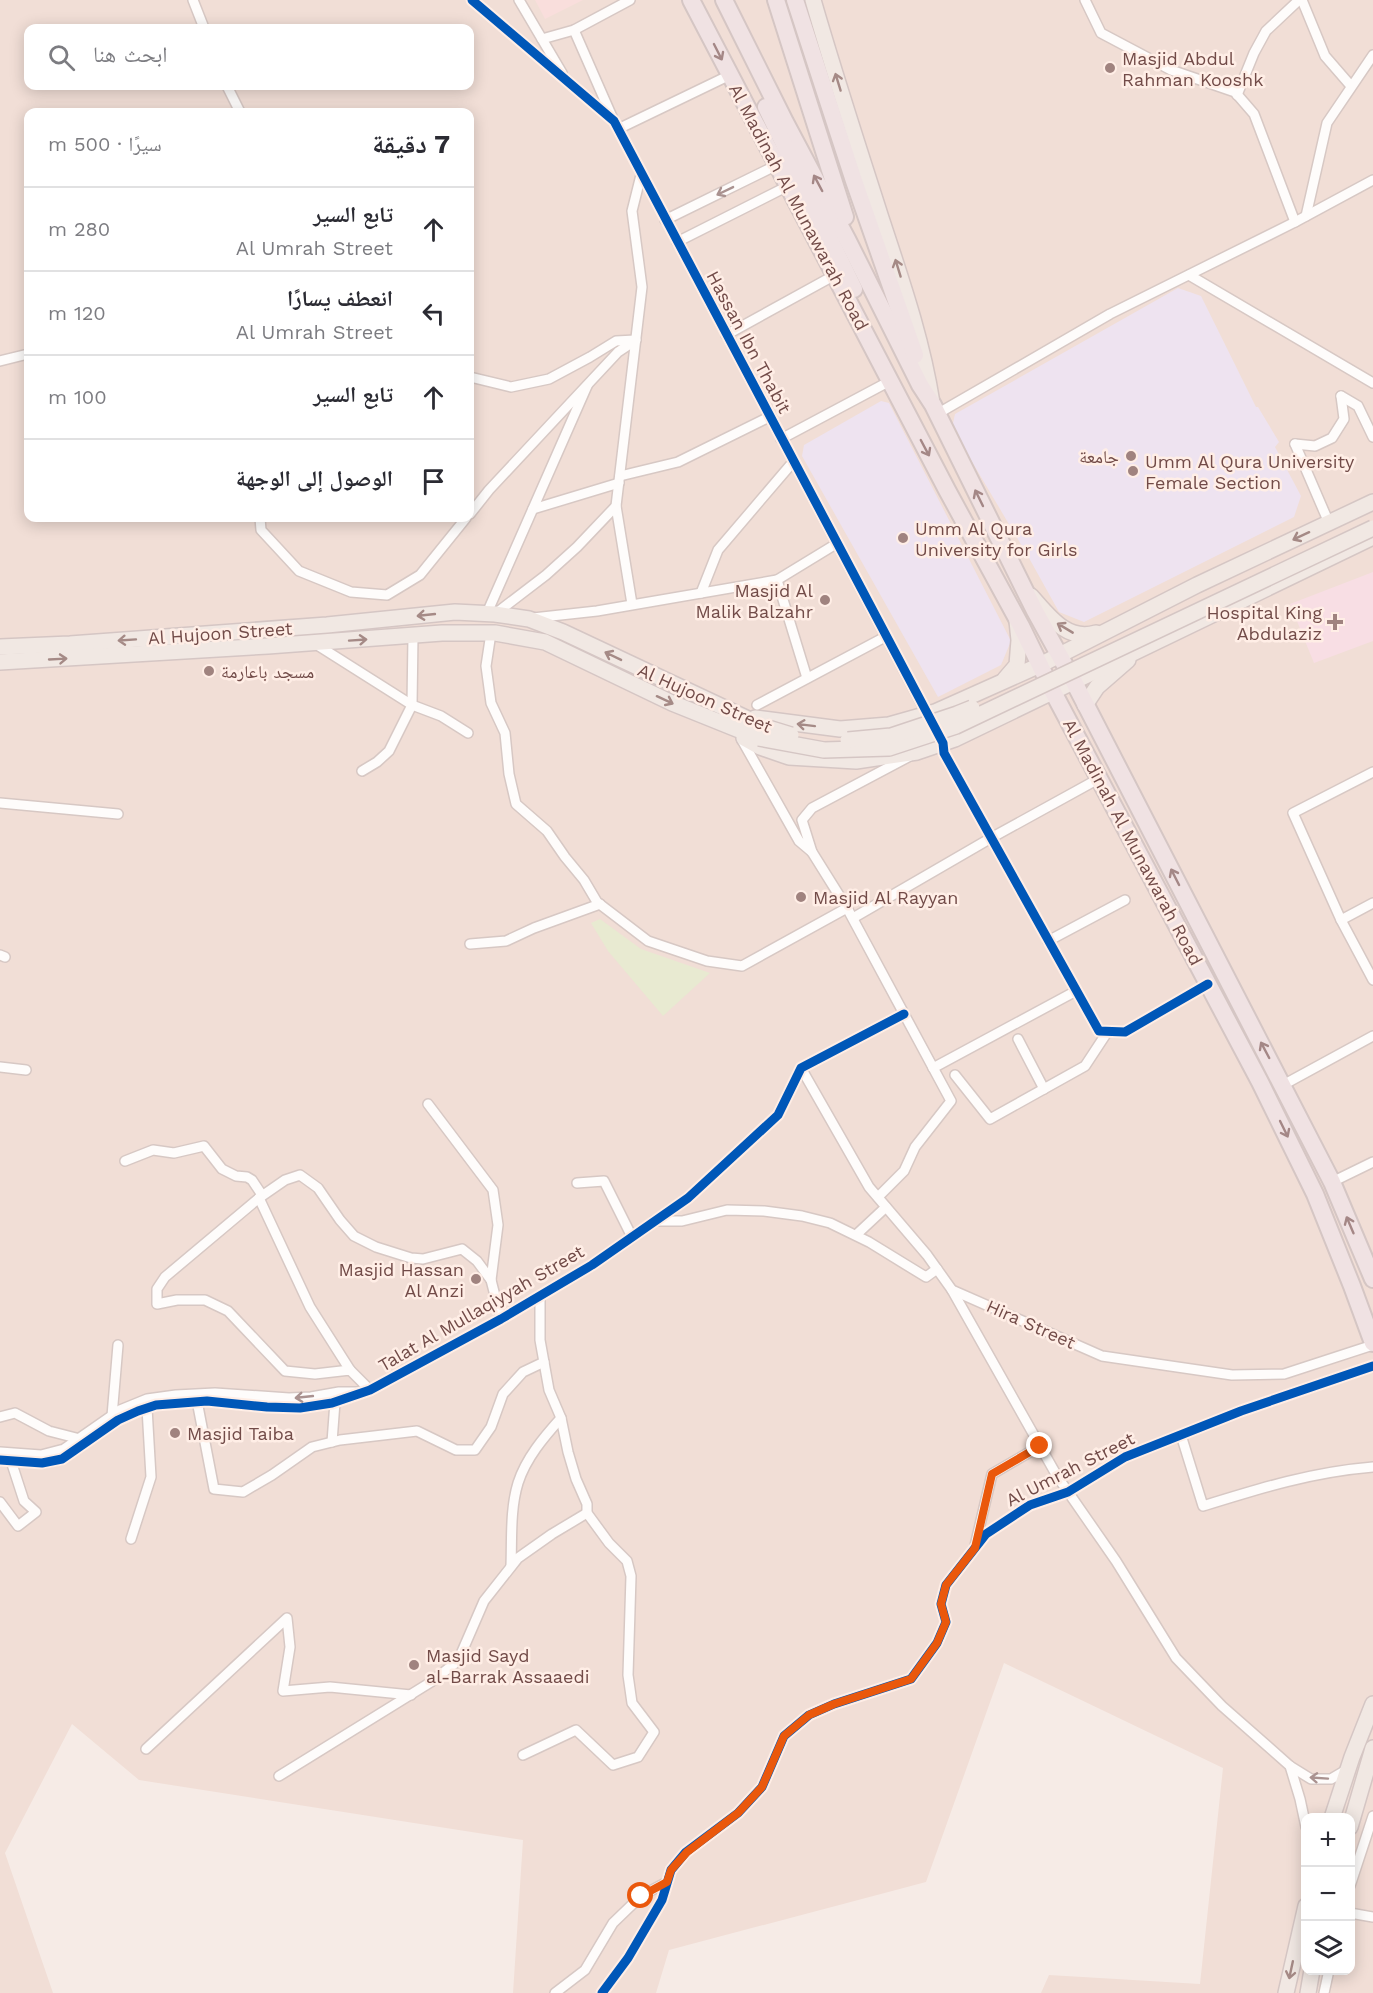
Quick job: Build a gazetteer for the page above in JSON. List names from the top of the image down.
{
  "streets": {
    "highway": ["Al Madinah Al Munawarah Road"],
    "main road": ["Al Hujoon Street"],
    "street": [
      "Hassan Ibn Thabit",
      "Talat Al Mullaqiyyah Street",
      "Hira Street",
      "Al Umrah Street"
    ]
  },
  "crossings": [
    ["Al Madinah Al Munawarah Road", "Hira Street"]
  ],
  "places": {
    "other": [
      "Masjid Abdul Rahman Kooshk",
      "جامعة",
      "Umm Al Qura University Female Section",
      "Umm Al Qura University for Girls",
      "Masjid Al Malik Balzahr",
      "مسجد باعارمة",
      "Masjid Al Rayyan",
      "Masjid Hassan Al Anzi",
      "Masjid Taiba",
      "Masjid Sayd al-Barrak Assaaedi"
    ],
    "health": ["Hospital King Abdulaziz"]
  },
  "page": {
    "search": "ابحث هنا",
    "heading": ["7 دقيقة", "سيرًا · 500 m"],
    "list": [
      ["تابع السير", "Al Umrah Street", "280 m"],
      ["انعطف يسارًا", "Al Umrah Street", "120 m"],
      ["تابع السير", "100 m"],
      "الوصول إلى الوجهة"
    ],
    "map_buttons": ["+", "−"]
  }
}
